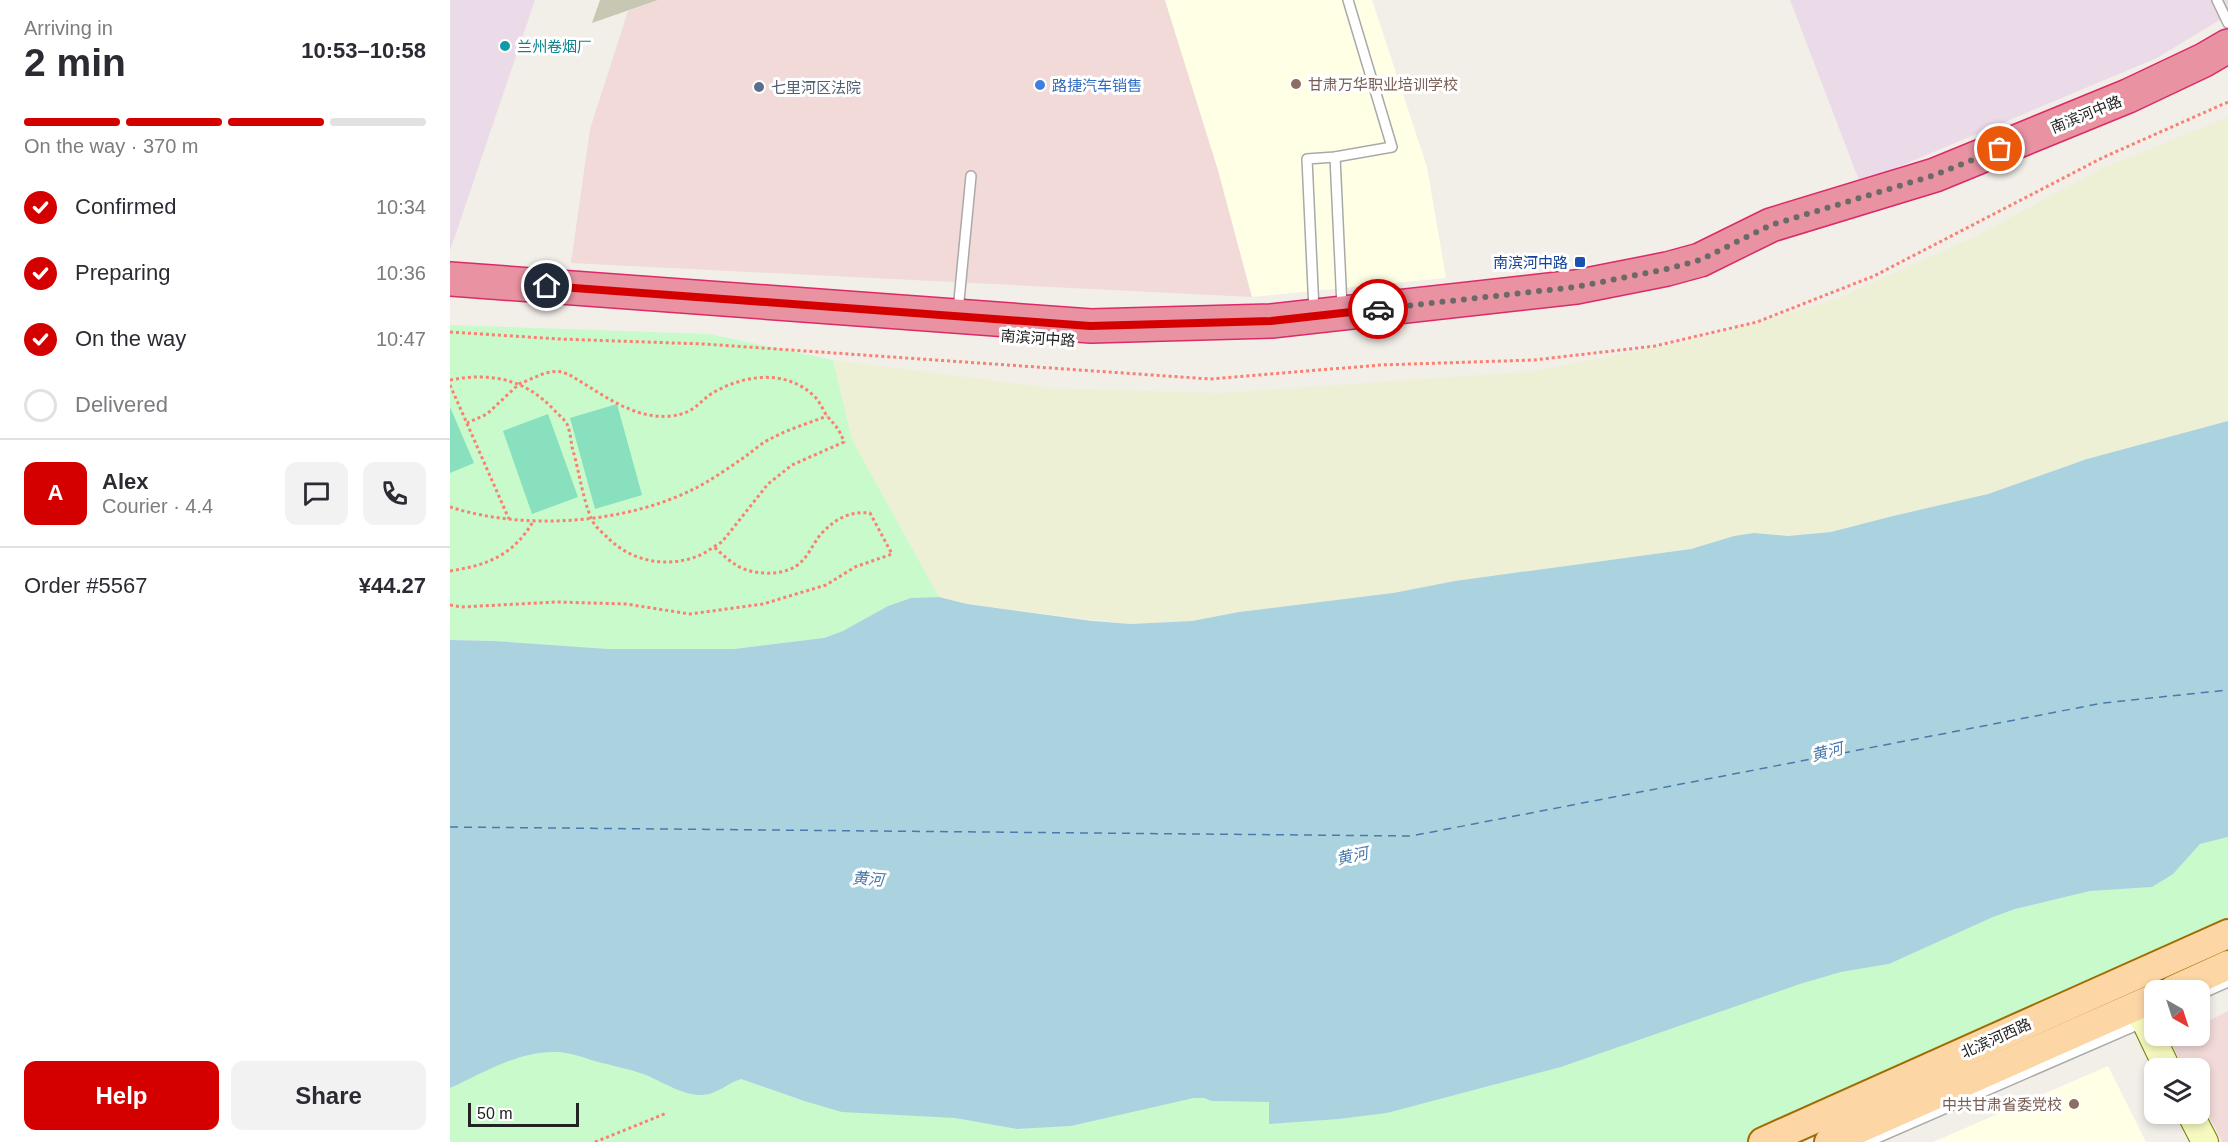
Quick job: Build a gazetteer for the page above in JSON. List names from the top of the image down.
{
  "streets": {
    "highway": ["南滨河中路"],
    "main road": ["北滨河西路"]
  },
  "water": ["黄河"],
  "places": {
    "other": [
      "兰州卷烟厂",
      "甘肃万华职业培训学校",
      "路捷汽车销售",
      "七里河区法院",
      "中共甘肃省委党校"
    ],
    "transit": ["南滨河中路"]
  },
  "scale_bar": "50 m",
  "north": "bottom right",
  "page": {
    "heading": ["2 min", "Arriving in", "10:53–10:58"],
    "panel": [
      "Alex",
      "Courier · 4.4",
      "Order #5567",
      "¥44.27"
    ],
    "bar": "On the way · 370 m",
    "list": [
      ["Confirmed", "10:34"],
      ["Preparing", "10:36"],
      ["On the way", "10:47"],
      "Delivered"
    ],
    "round": "A",
    "buttons": ["Help", "Share"],
    "scale": "50 m"
  }
}
